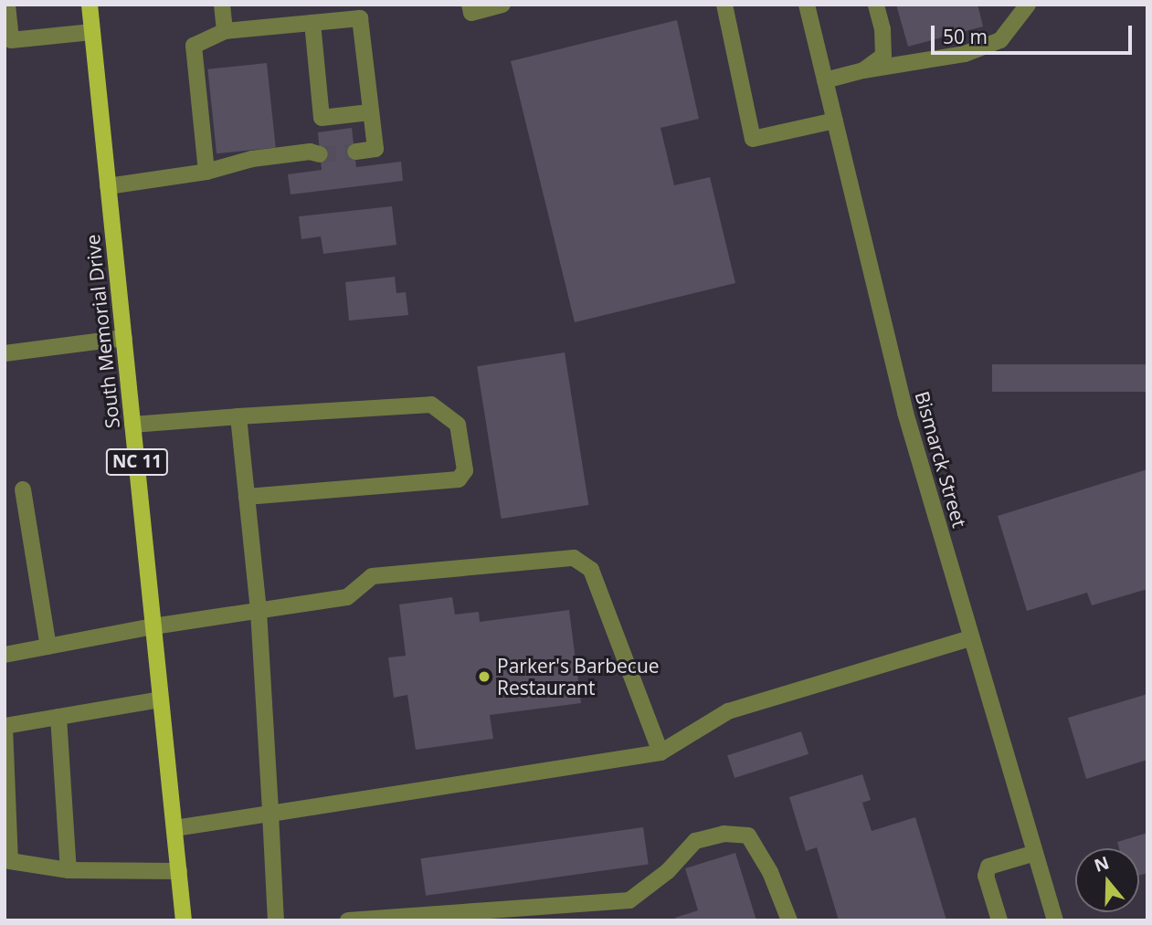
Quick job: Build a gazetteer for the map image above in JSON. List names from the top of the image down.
{
  "streets": {
    "main road": ["South Memorial Drive", "NC 11"],
    "street": ["Bismarck Street"]
  },
  "places": ["Parker's Barbecue Restaurant"],
  "scale_bar": "50 m",
  "north": "top"
}
